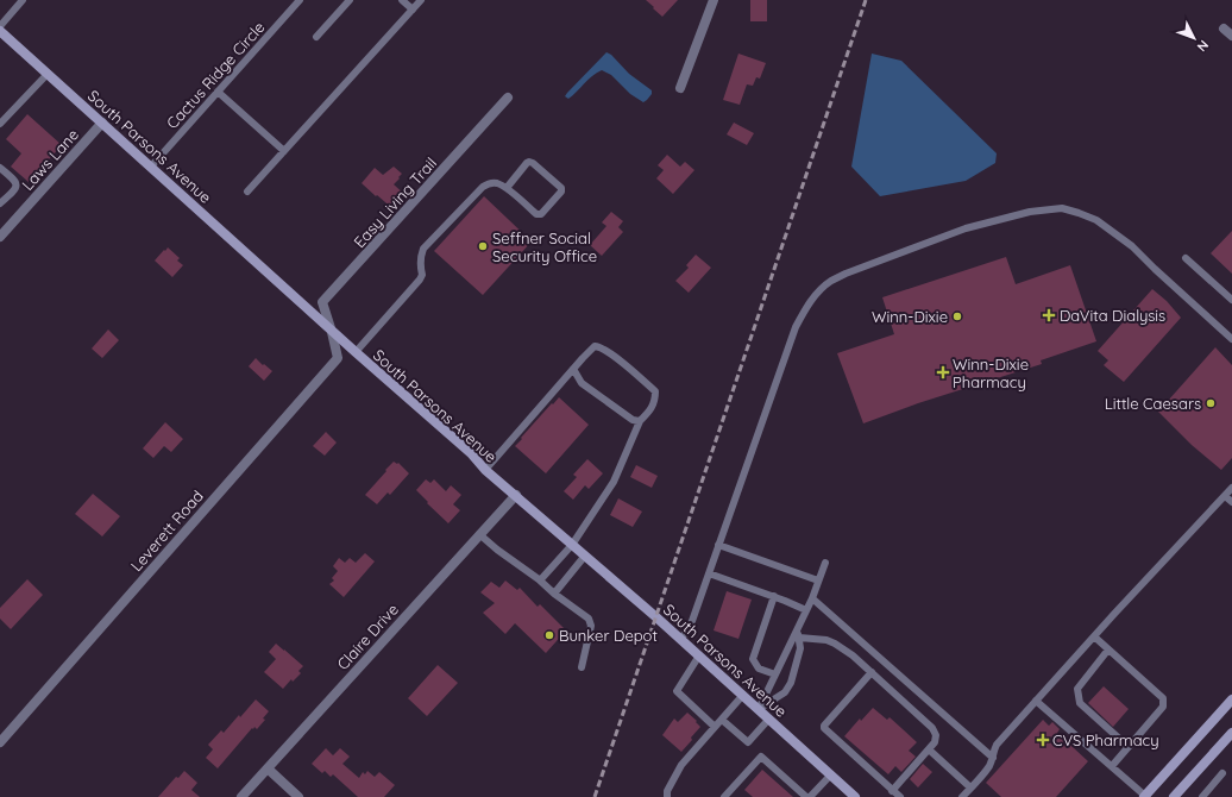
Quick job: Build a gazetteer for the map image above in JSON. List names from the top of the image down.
{
  "streets": {
    "main road": ["South Parsons Avenue"],
    "street": [
      "Laws Lane",
      "Easy Living Trail",
      "Leverett Road",
      "Claire Drive"
    ],
    "lane": ["Cactus Ridge Circle"]
  },
  "crossings": [
    ["Cactus Ridge Circle", "South Parsons Avenue"],
    ["South Parsons Avenue", "Laws Lane"],
    ["South Parsons Avenue", "Easy Living Trail"],
    ["South Parsons Avenue", "Leverett Road"],
    ["South Parsons Avenue", "Claire Drive"],
    ["Easy Living Trail", "Leverett Road"]
  ],
  "places": {
    "other": [
      "Seffner Social Security Office",
      "Winn-Dixie",
      "Little Caesars",
      "Bunker Depot"
    ],
    "health": ["DaVita Dialysis", "Winn-Dixie Pharmacy", "CVS Pharmacy"]
  },
  "north": "bottom right"
}
